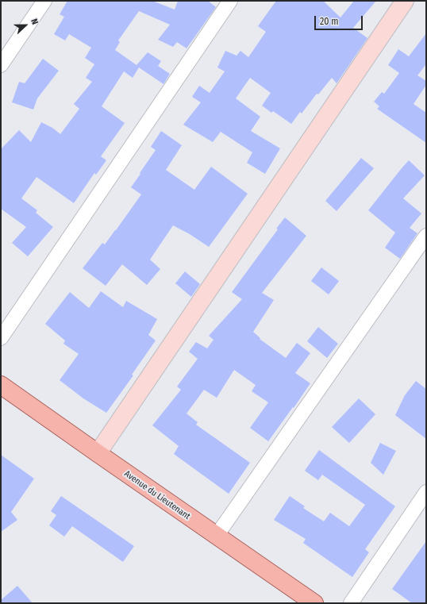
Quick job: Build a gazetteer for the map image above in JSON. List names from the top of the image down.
{
  "streets": {
    "main road": ["Avenue du Lieutenant"]
  },
  "scale_bar": "20 m",
  "north": "right"
}
